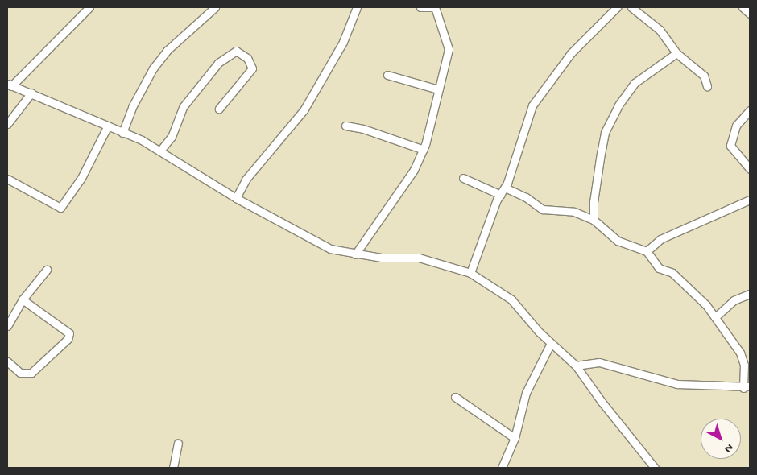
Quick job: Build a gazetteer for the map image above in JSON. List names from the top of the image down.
{
  "north": "bottom right"
}
